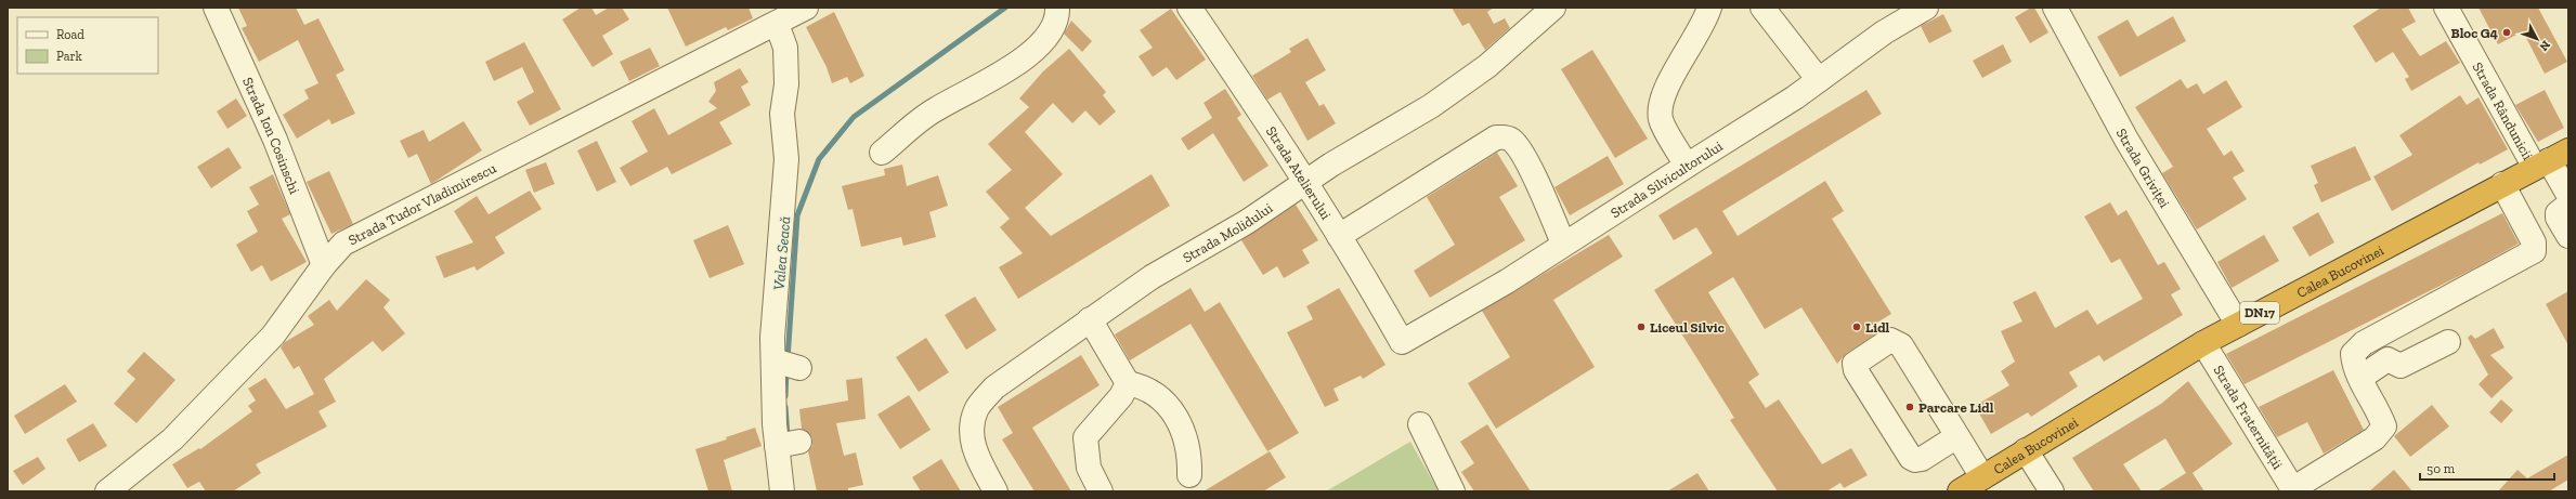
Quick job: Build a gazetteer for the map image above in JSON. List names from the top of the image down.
{
  "streets": {
    "highway": ["Calea Bucovinei", "DN17"],
    "street": [
      "Strada Rândunicii",
      "Strada Ion Cosinschi",
      "Strada Griviței",
      "Strada Atelierului",
      "Strada Silvicultorului",
      "Strada Tudor Vladimirescu",
      "Strada Molidului",
      "Strada Fraternității"
    ]
  },
  "crossings": [
    ["Strada Rândunicii", "Calea Bucovinei"],
    ["Strada Ion Cosinschi", "Strada Tudor Vladimirescu"],
    ["Strada Griviței", "Calea Bucovinei"],
    ["Strada Atelierului", "Strada Silvicultorului"],
    ["Strada Atelierului", "Strada Molidului"],
    ["Calea Bucovinei", "Strada Fraternității"]
  ],
  "water": ["Valea Seacă"],
  "places": [
    "Bloc G4",
    "Liceul Silvic",
    "Lidl",
    "Parcare Lidl"
  ],
  "legend": ["Road", "Park"],
  "scale_bar": "50 m",
  "north": "bottom right"
}
